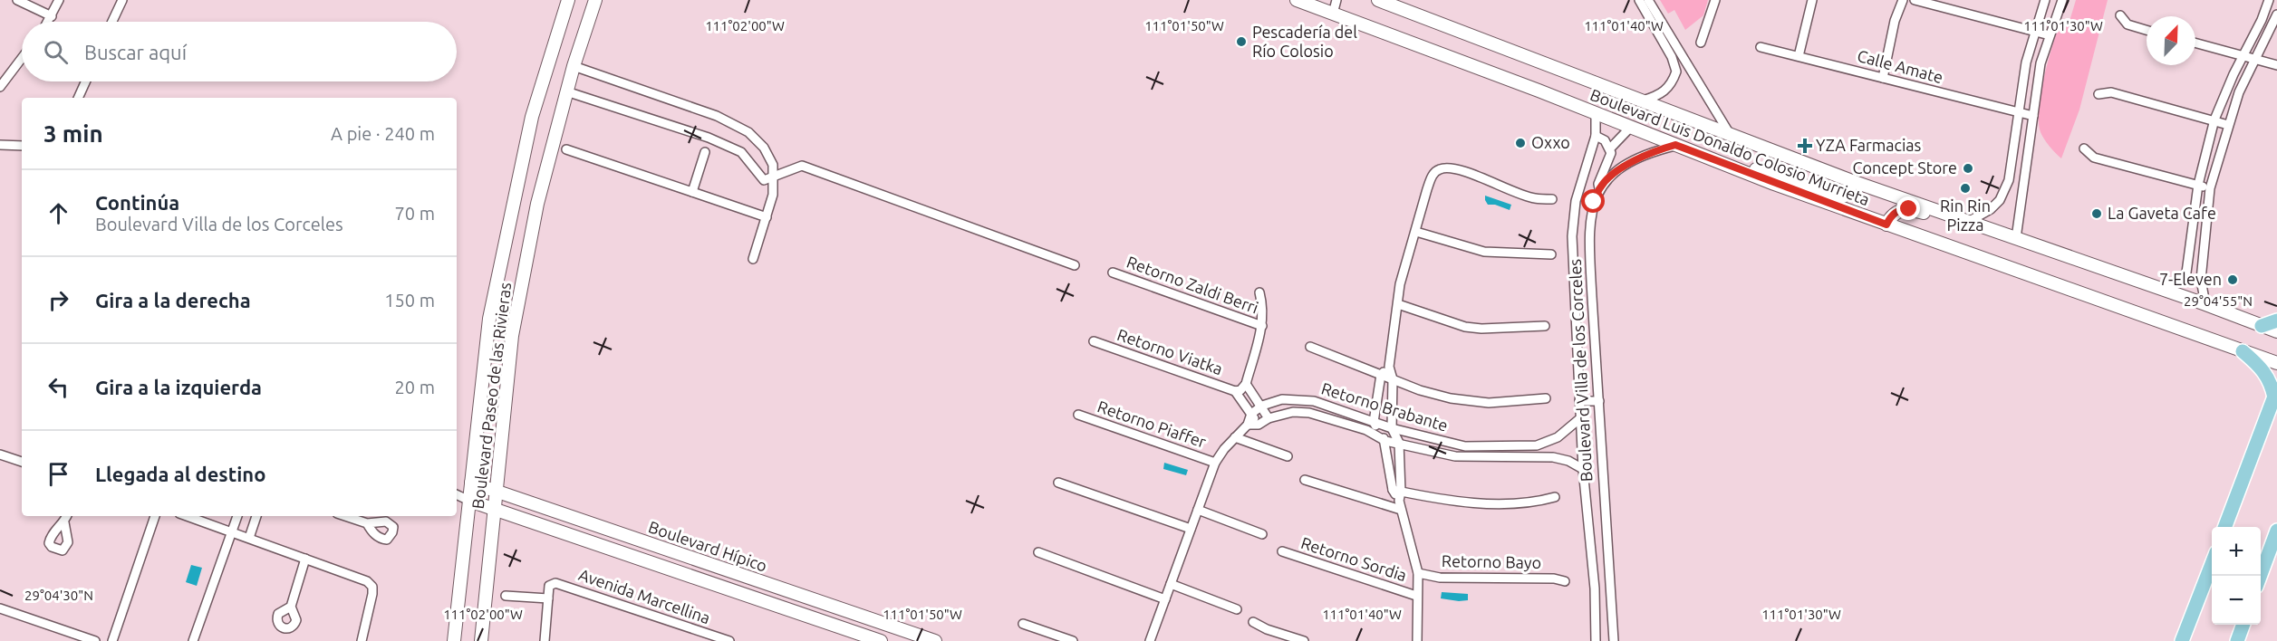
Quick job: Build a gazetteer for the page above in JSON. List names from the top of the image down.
{
  "streets": {
    "street": [
      "Calle Amate",
      "Boulevard Luis Donaldo Colosio Murrieta",
      "Retorno Zaldi Berri",
      "Retorno Viatka",
      "Boulevard Villa de los Corceles",
      "Boulevard Paseo de las Rivieras",
      "Retorno Brabante",
      "Retorno Piaffer",
      "Boulevard Hípico",
      "Retorno Sordia",
      "Retorno Bayo",
      "Avenida Marcellina"
    ]
  },
  "crossings": [
    ["Boulevard Luis Donaldo Colosio Murrieta", "Boulevard Villa de los Corceles"],
    ["Boulevard Villa de los Corceles", "Retorno Brabante"],
    ["Boulevard Paseo de las Rivieras", "Boulevard Hípico"]
  ],
  "places": {
    "other": [
      "Pescadería del Río Colosio",
      "Oxxo",
      "Concept Store",
      "Rin Rin Pizza",
      "La Gaveta Cafe",
      "7-Eleven"
    ],
    "health": ["YZA Farmacias"]
  },
  "north": "top right",
  "page": {
    "search": "Buscar aquí",
    "heading": ["3 min", "A pie · 240 m"],
    "list": [
      ["Continúa", "Boulevard Villa de los Corceles", "70 m"],
      ["Gira a la derecha", "150 m"],
      ["Gira a la izquierda", "20 m"],
      "Llegada al destino"
    ],
    "map_buttons": ["+", "−"]
  },
  "coordinates": [
    "111°01'50\"W",
    "111°01'40\"W",
    "111°01'30\"W",
    "111°02'00\"W",
    "29°04'55\"N",
    "29°04'30\"N"
  ]
}
